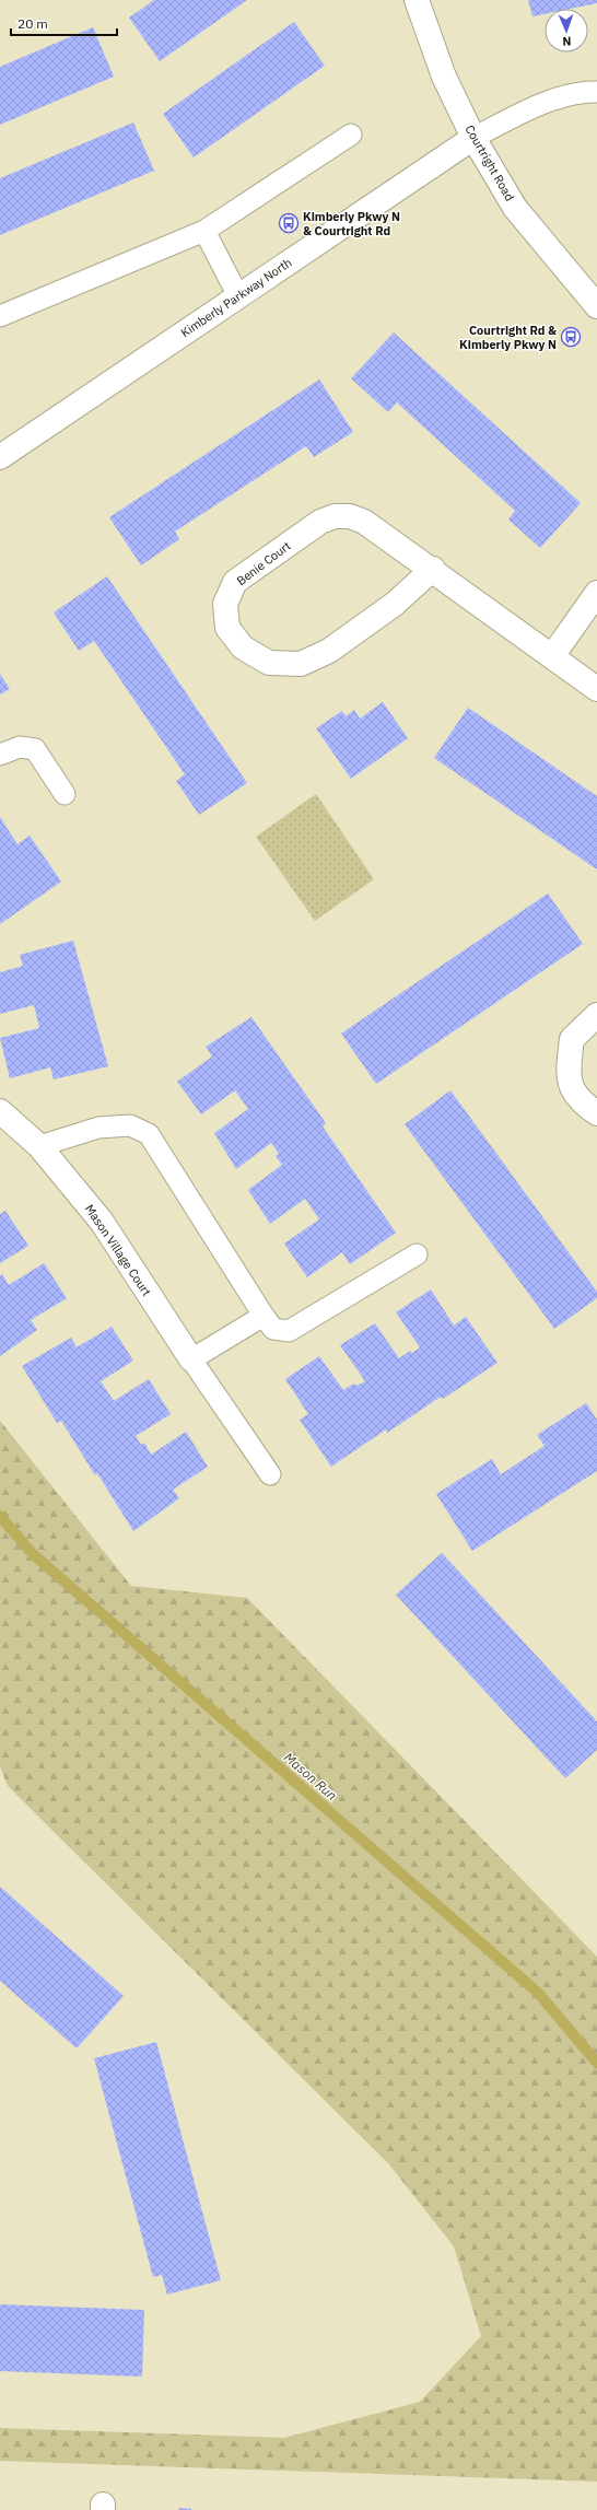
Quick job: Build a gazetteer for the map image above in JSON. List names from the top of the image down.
{
  "streets": {
    "street": [
      "Courtright Road",
      "Kimberly Parkway North",
      "Benie Court",
      "Mason Village Court"
    ]
  },
  "crossings": [
    ["Courtright Road", "Kimberly Parkway North"]
  ],
  "water": ["Mason Run"],
  "places": {
    "bus stop": ["Kimberly Pkwy N & Courtright Rd", "Courtright Rd & Kimberly Pkwy N"]
  },
  "scale_bar": "20 m",
  "north": "bottom"
}
